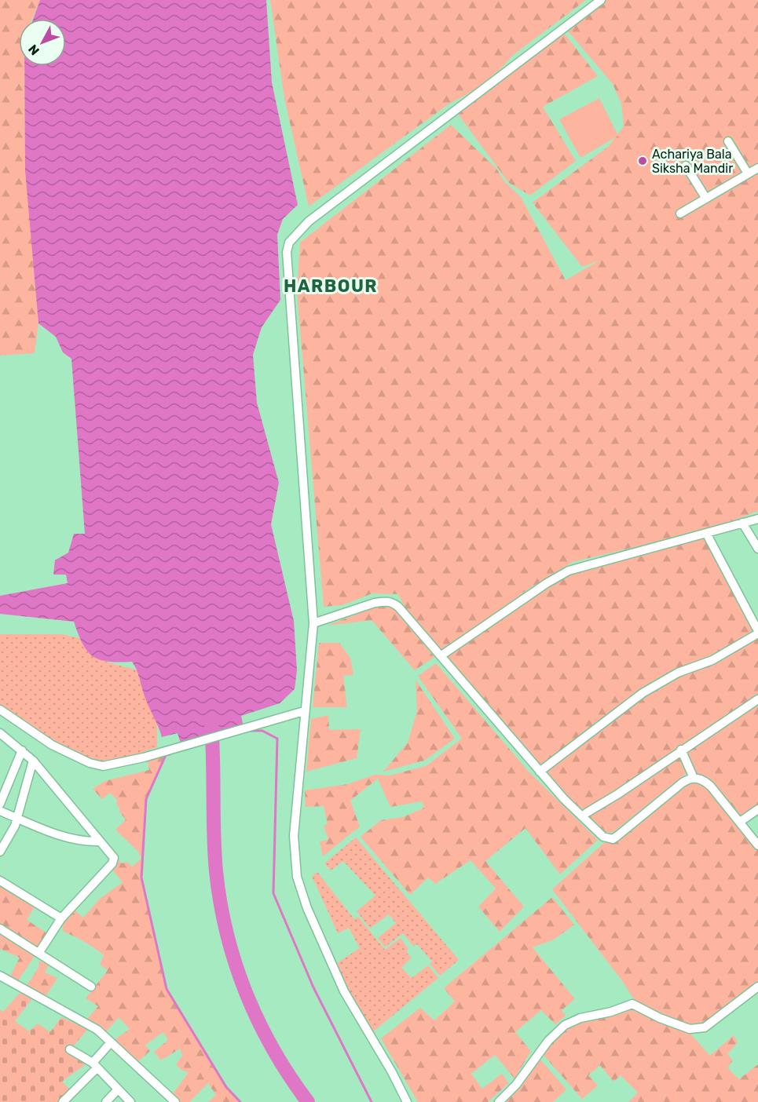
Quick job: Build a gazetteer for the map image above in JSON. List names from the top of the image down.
{
  "districts": ["HARBOUR"],
  "places": ["Achariya Bala Siksha Mandir"],
  "north": "bottom left"
}
